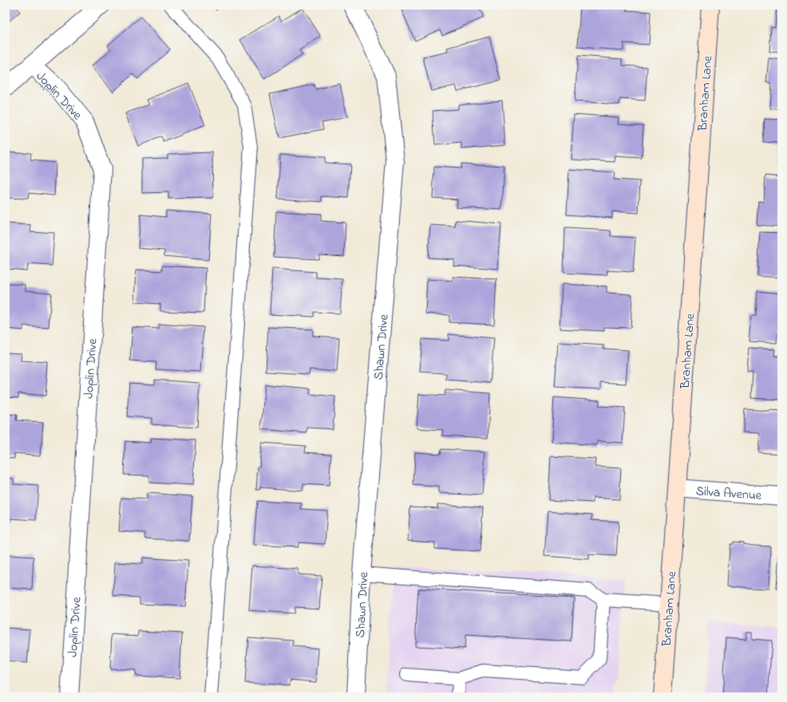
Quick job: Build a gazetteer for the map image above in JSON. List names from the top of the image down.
{
  "streets": {
    "main road": ["Branham Lane"],
    "street": ["Joplin Drive", "Shawn Drive", "Silva Avenue"]
  },
  "crossings": [
    ["Branham Lane", "Silva Avenue"]
  ]
}
